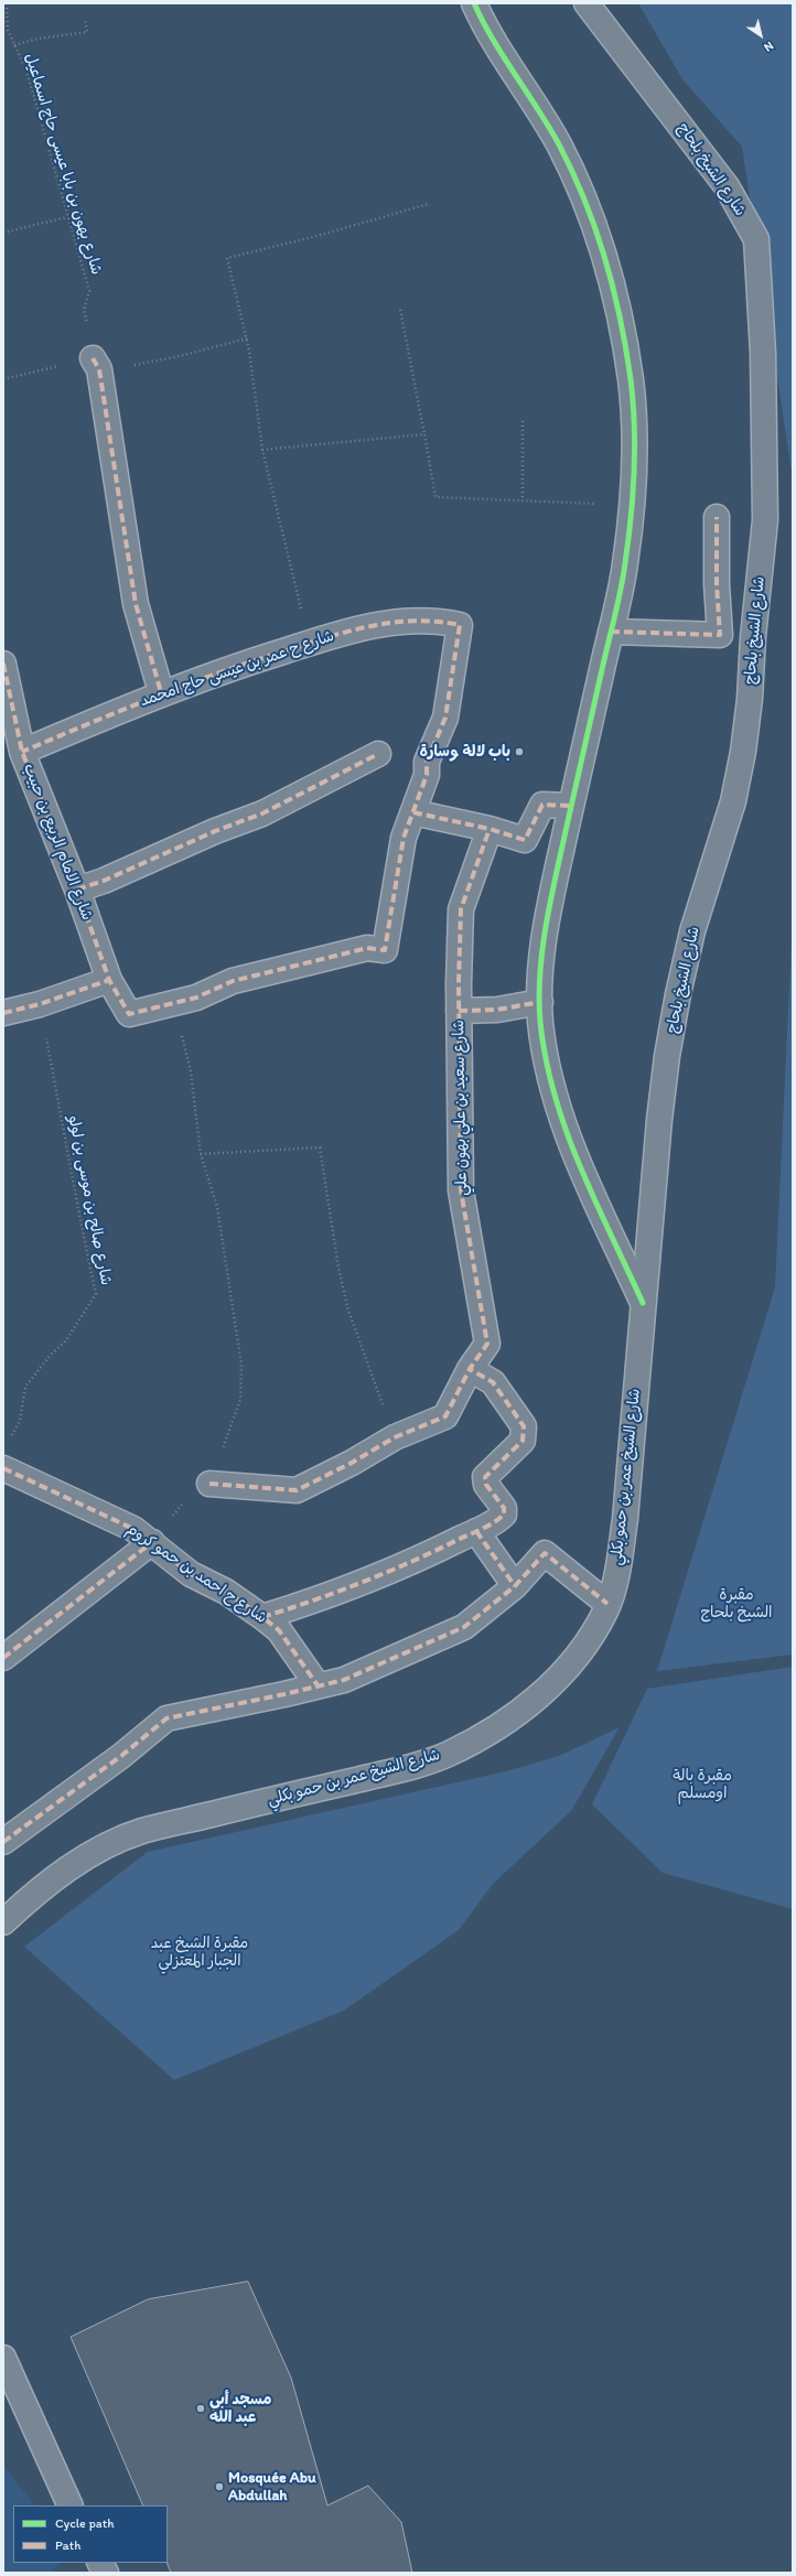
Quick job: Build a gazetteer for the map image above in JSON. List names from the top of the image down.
{
  "streets": {
    "street": [
      "شارع الشيخ بلحاج",
      "شارع ح عمر بن عيسى حاج امحمد",
      "شارع الامام الربيع بن حبيب",
      "شارع سعيد بن علي بهون علي",
      "شارع الشيخ عمر بن حمو بكلي",
      "شارع ح احمد بن حمو كروم"
    ],
    "path": ["شارع بهون بن بابا عيسى حاج اسماعيل", "شارع صالح بن موسى بن لولو"]
  },
  "crossings": [
    ["شارع الشيخ بلحاج", "شارع الشيخ عمر بن حمو بكلي"],
    ["شارع ح عمر بن عيسى حاج امحمد", "شارع الامام الربيع بن حبيب"]
  ],
  "parks": ["مقبرة الشيخ بلحاج", "مقبرة بالة اومسلم", "مقبرة الشيخ عبد الجبار المعتزلي"],
  "places": ["باب لالة وسارة", "مسجد أبي عبد الله", "Mosquée Abu Abdullah"],
  "legend": ["Cycle path", "Path"],
  "north": "bottom right"
}
